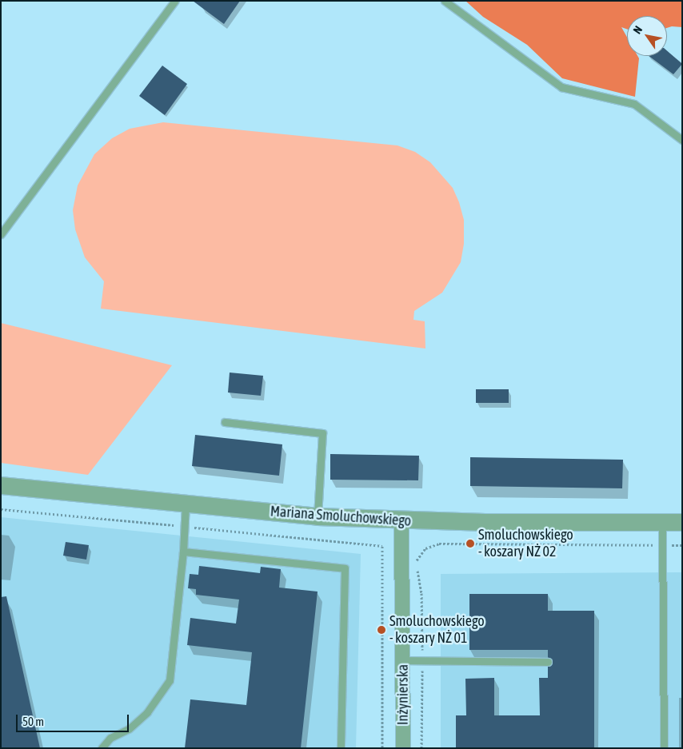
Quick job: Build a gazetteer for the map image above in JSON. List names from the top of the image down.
{
  "streets": {
    "street": ["Mariana Smoluchowskiego", "Inżynierska"]
  },
  "crossings": [
    ["Mariana Smoluchowskiego", "Inżynierska"]
  ],
  "places": ["Smoluchowskiego - koszary NŻ 02", "Smoluchowskiego - koszary NŻ 01"],
  "scale_bar": "50 m",
  "north": "top left"
}
